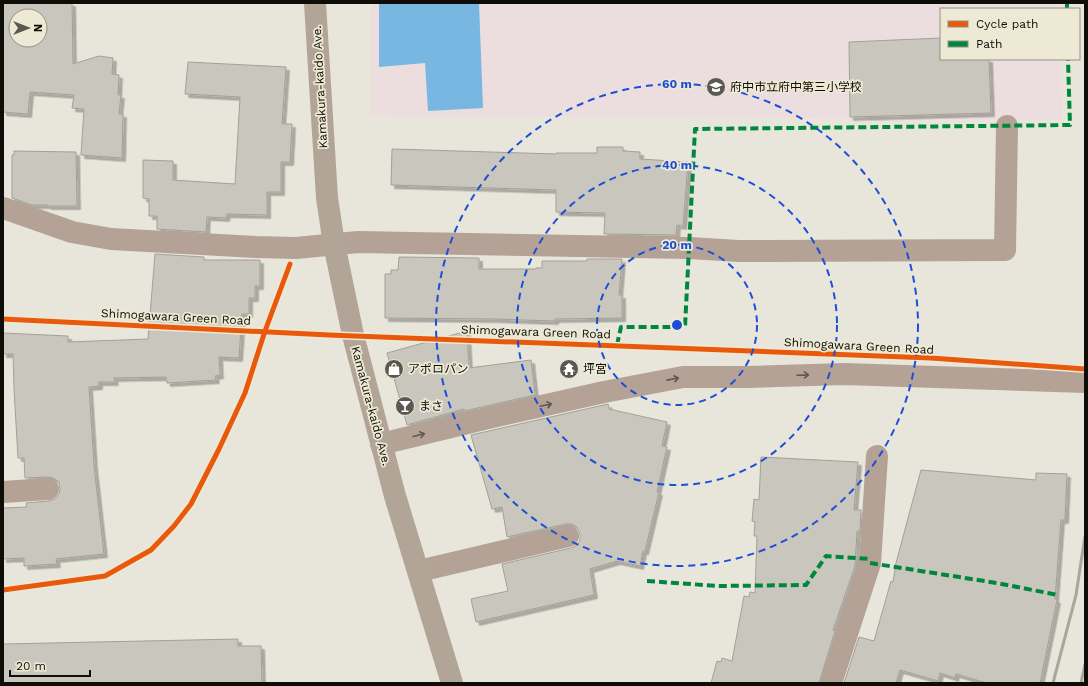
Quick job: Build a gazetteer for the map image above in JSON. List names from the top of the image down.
{
  "streets": {
    "main road": ["Kamakura-kaido Ave."],
    "cycle path": ["Shimogawara Green Road"]
  },
  "places": {
    "school or university": ["府中市立府中第三小学校"],
    "shop": ["アポロパン"],
    "temple": ["坪宮"],
    "bar": ["まさ"]
  },
  "legend": ["Cycle path", "Path"],
  "scale_bar": "20 m",
  "north": "right",
  "rings": ["60 m", "40 m", "20 m"]
}
